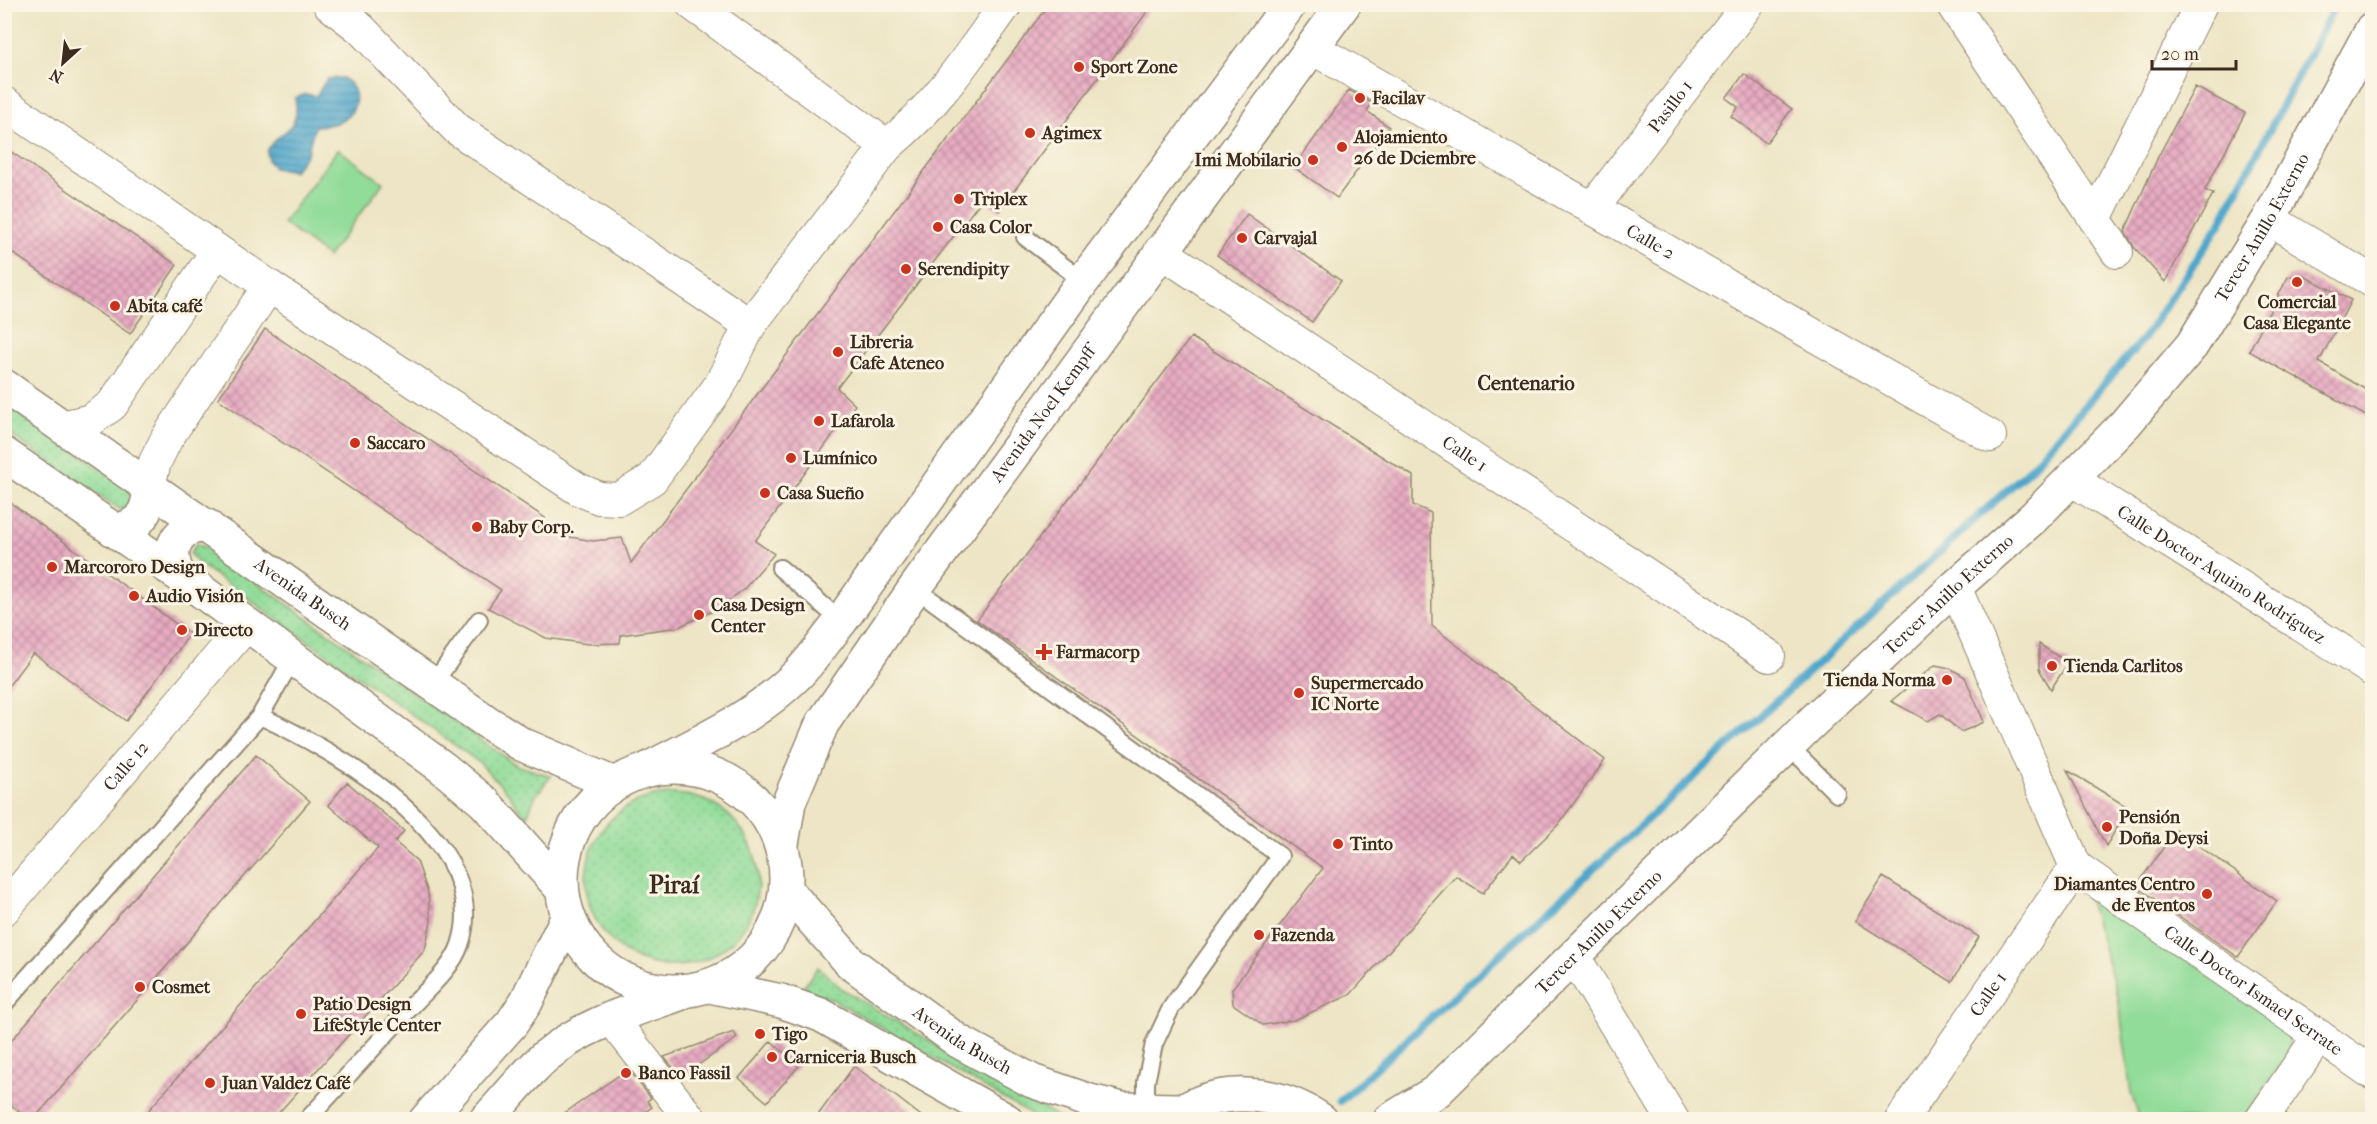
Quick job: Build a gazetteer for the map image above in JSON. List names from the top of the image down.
{
  "streets": {
    "main road": ["Tercer Anillo Externo", "Avenida Noel Kempff", "Avenida Busch"],
    "street": [
      "Pasillo 1",
      "Calle 2",
      "Calle 1",
      "Calle Doctor Aquino Rodríguez",
      "Calle 12",
      "Calle Doctor Ismael Serrate"
    ]
  },
  "crossings": [
    ["Pasillo 1", "Calle 2"],
    ["Tercer Anillo Externo", "Calle Doctor Aquino Rodríguez"],
    ["Calle 2", "Avenida Noel Kempff"],
    ["Avenida Noel Kempff", "Calle 1"],
    ["Calle 1", "Calle Doctor Ismael Serrate"]
  ],
  "districts": ["Centenario", "Piraí"],
  "places": {
    "other": [
      "Sport Zone",
      "Facilav",
      "Agimex",
      "Alojamiento 26 de Dciembre",
      "Imi Mobilario",
      "Triplex",
      "Casa Color",
      "Carvajal",
      "Serendipity",
      "Comercial Casa Elegante",
      "Abita café",
      "Libreria Cafe Ateneo",
      "Lafarola",
      "Saccaro",
      "Lumínico",
      "Casa Sueño",
      "Baby Corp.",
      "Marcororo Design",
      "Audio Visión",
      "Casa Design Center",
      "Directo",
      "Tienda Carlitos",
      "Tienda Norma",
      "Supermercado IC Norte",
      "Pensión Doña Deysi",
      "Tinto",
      "Diamantes Centro de Eventos",
      "Fazenda",
      "Cosmet",
      "Patio Design LifeStyle Center",
      "Tigo",
      "Carniceria Busch",
      "Banco Fassil",
      "Juan Valdez Café"
    ],
    "health": ["Farmacorp"]
  },
  "scale_bar": "20 m",
  "north": "bottom left"
}
